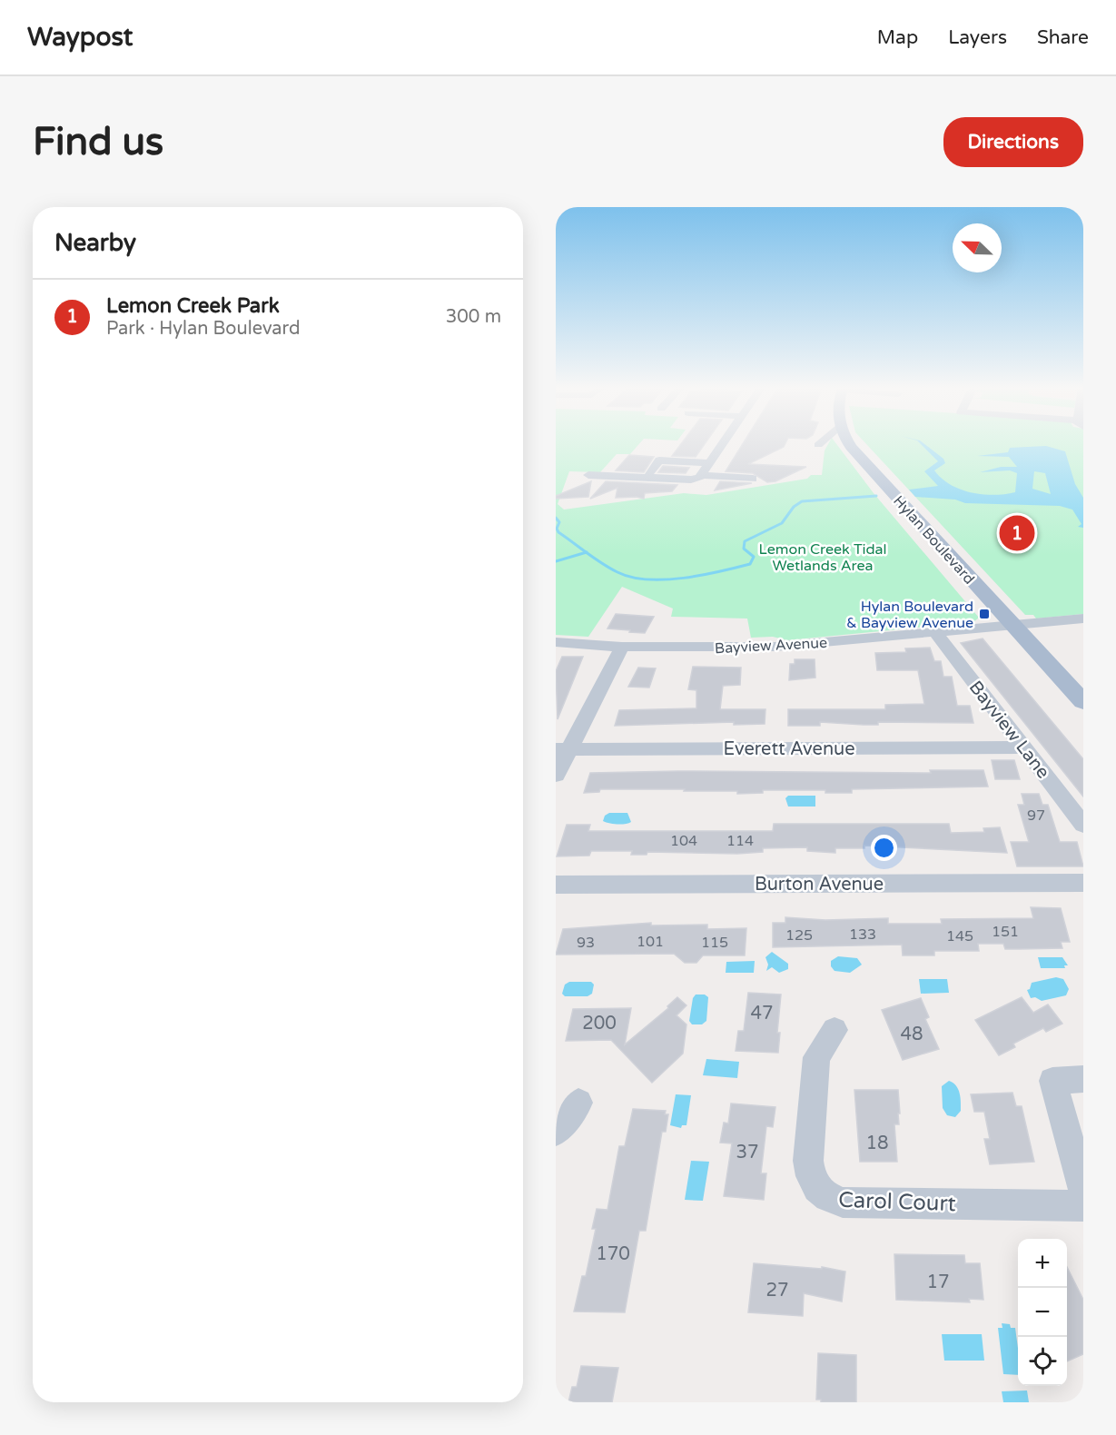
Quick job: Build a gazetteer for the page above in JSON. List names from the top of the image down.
{
  "streets": {
    "main road": ["Hylan Boulevard"],
    "street": [
      "Bayview Avenue",
      "Bayview Lane",
      "Everett Avenue",
      "Burton Avenue",
      "Carol Court"
    ]
  },
  "crossings": [
    ["Hylan Boulevard", "Bayview Avenue"],
    ["Bayview Avenue", "Bayview Lane"],
    ["Bayview Lane", "Everett Avenue"]
  ],
  "parks": ["Lemon Creek Tidal Wetlands Area"],
  "places": {
    "transit": ["Hylan Boulevard & Bayview Avenue"]
  },
  "house_numbers": [
    "97",
    "104",
    "114",
    "151",
    "133",
    "125",
    "145",
    "101",
    "93",
    "115",
    "47",
    "200",
    "48",
    "18",
    "37",
    "170",
    "17",
    "27"
  ],
  "north": "top left",
  "page": {
    "header": "Waypost",
    "nav": ["Map", "Layers", "Share"],
    "buttons": "Directions",
    "title": "Find us",
    "heading": "Nearby",
    "list": [
      {
        "mark": "1",
        "name": "Lemon Creek Park",
        "note": "Park · Hylan Boulevard",
        "value": "300 m"
      }
    ],
    "pins": "1",
    "map_buttons": ["+", "−"]
  }
}
